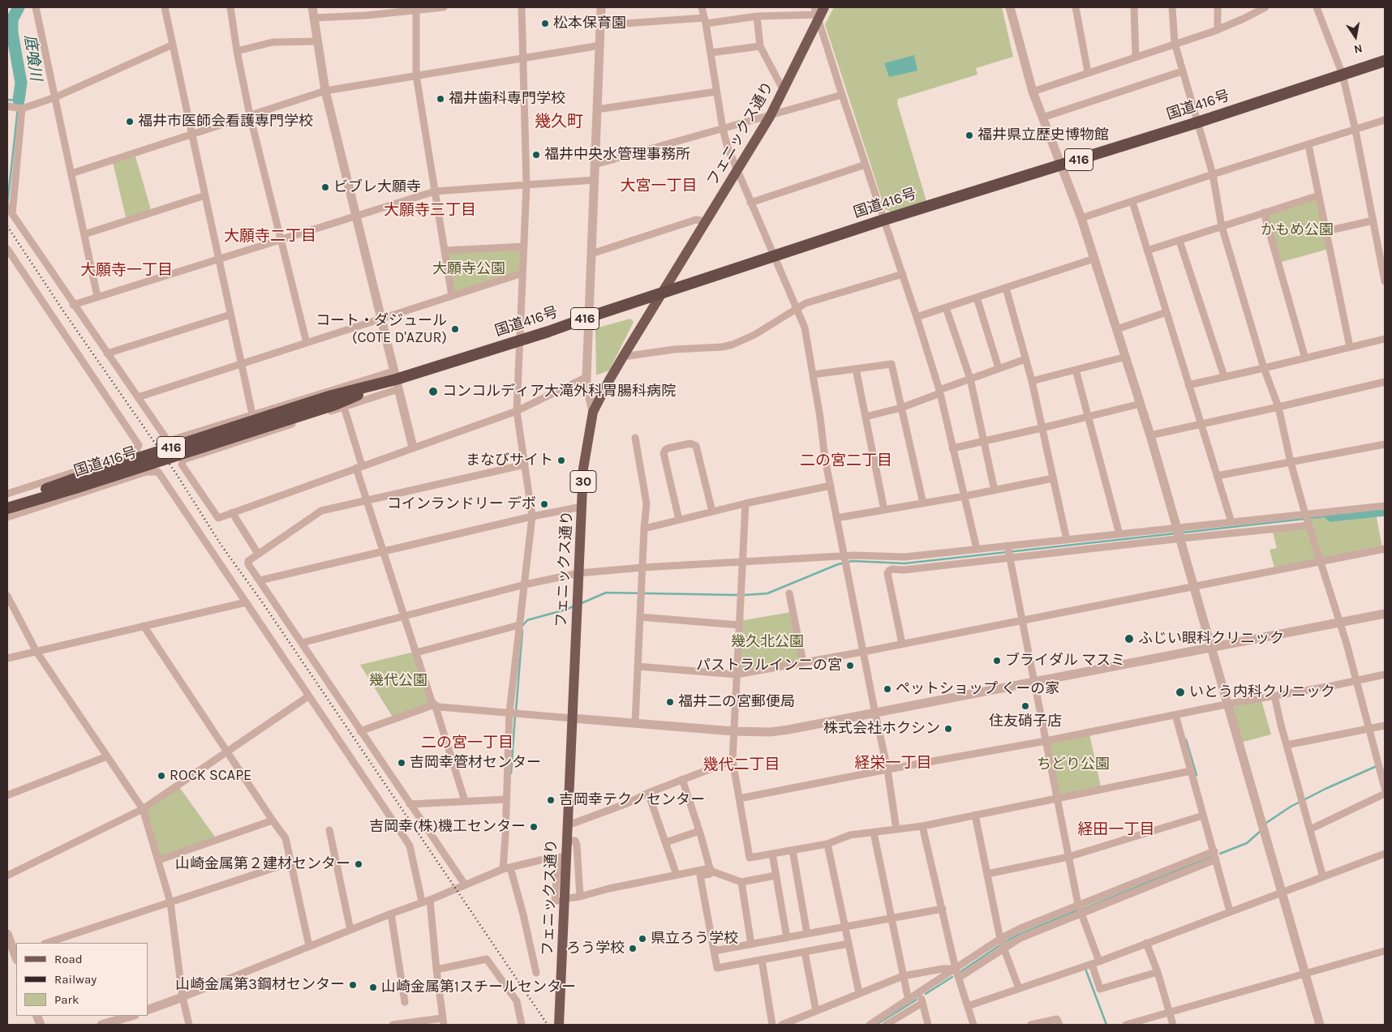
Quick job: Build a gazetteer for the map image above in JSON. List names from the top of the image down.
{
  "streets": {
    "highway": ["国道416号", "416"],
    "main road": ["フェニックス通り", "30"]
  },
  "crossings": [
    ["国道416号", "フェニックス通り"]
  ],
  "districts": [
    "幾久町",
    "大宮一丁目",
    "大願寺三丁目",
    "大願寺二丁目",
    "大願寺一丁目",
    "二の宮二丁目",
    "二の宮一丁目",
    "経栄一丁目",
    "幾代二丁目",
    "経田一丁目"
  ],
  "water": ["底喰川"],
  "parks": [
    "かもめ公園",
    "大願寺公園",
    "幾久北公園",
    "幾代公園",
    "ちどり公園"
  ],
  "places": [
    "松本保育園",
    "福井歯科専門学校",
    "福井市医師会看護専門学校",
    "福井県立歴史博物館",
    "福井中央水管理事務所",
    "ビブレ大願寺",
    "コート・ダジュール (COTE D'AZUR)",
    "コンコルディア大滝外科胃腸科病院",
    "まなびサイト",
    "コインランドリー デボ",
    "ふじい眼科クリニック",
    "ブライダル マスミ",
    "パストラルイン二の宮",
    "ペットショップ くーの家",
    "いとう内科クリニック",
    "福井二の宮郵便局",
    "住友硝子店",
    "株式会社ホクシン",
    "吉岡幸管材センター",
    "ROCK SCAPE",
    "吉岡幸テクノセンター",
    "吉岡幸(株)機工センター",
    "山崎金属第２建材センター",
    "県立ろう学校",
    "ろう学校",
    "山崎金属第3鋼材センター",
    "山崎金属第1スチールセンター"
  ],
  "legend": ["Road", "Railway", "Park"],
  "north": "bottom"
}
